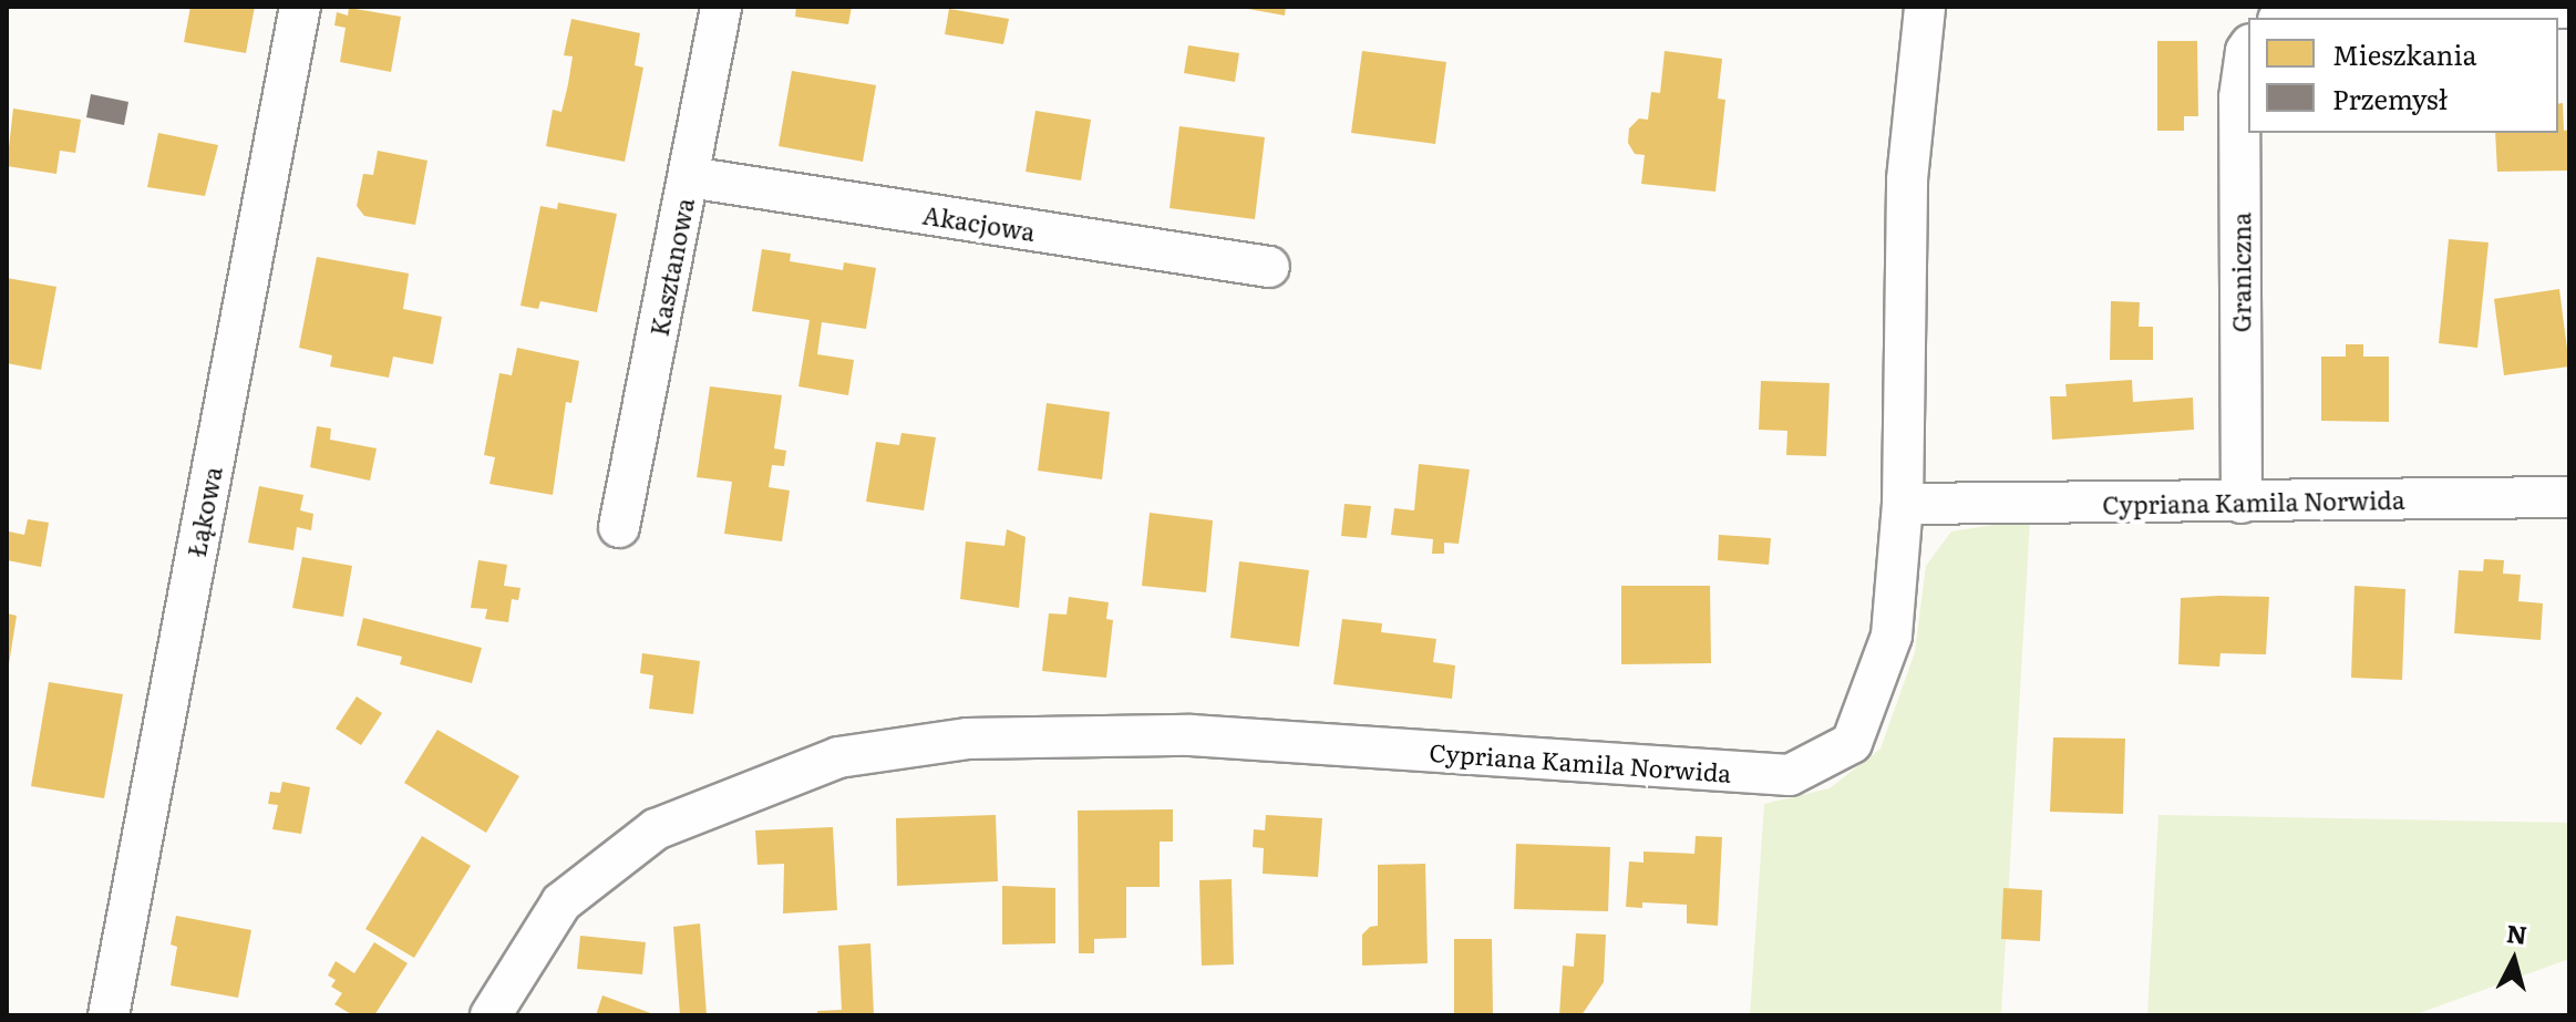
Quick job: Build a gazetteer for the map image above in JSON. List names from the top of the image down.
{
  "streets": {
    "street": [
      "Akacjowa",
      "Kasztanowa",
      "Graniczna",
      "Cypriana Kamila Norwida",
      "Łąkowa"
    ]
  },
  "crossings": [
    ["Akacjowa", "Kasztanowa"],
    ["Graniczna", "Cypriana Kamila Norwida"]
  ],
  "legend": ["Mieszkania", "Przemysł"],
  "north": "top"
}
